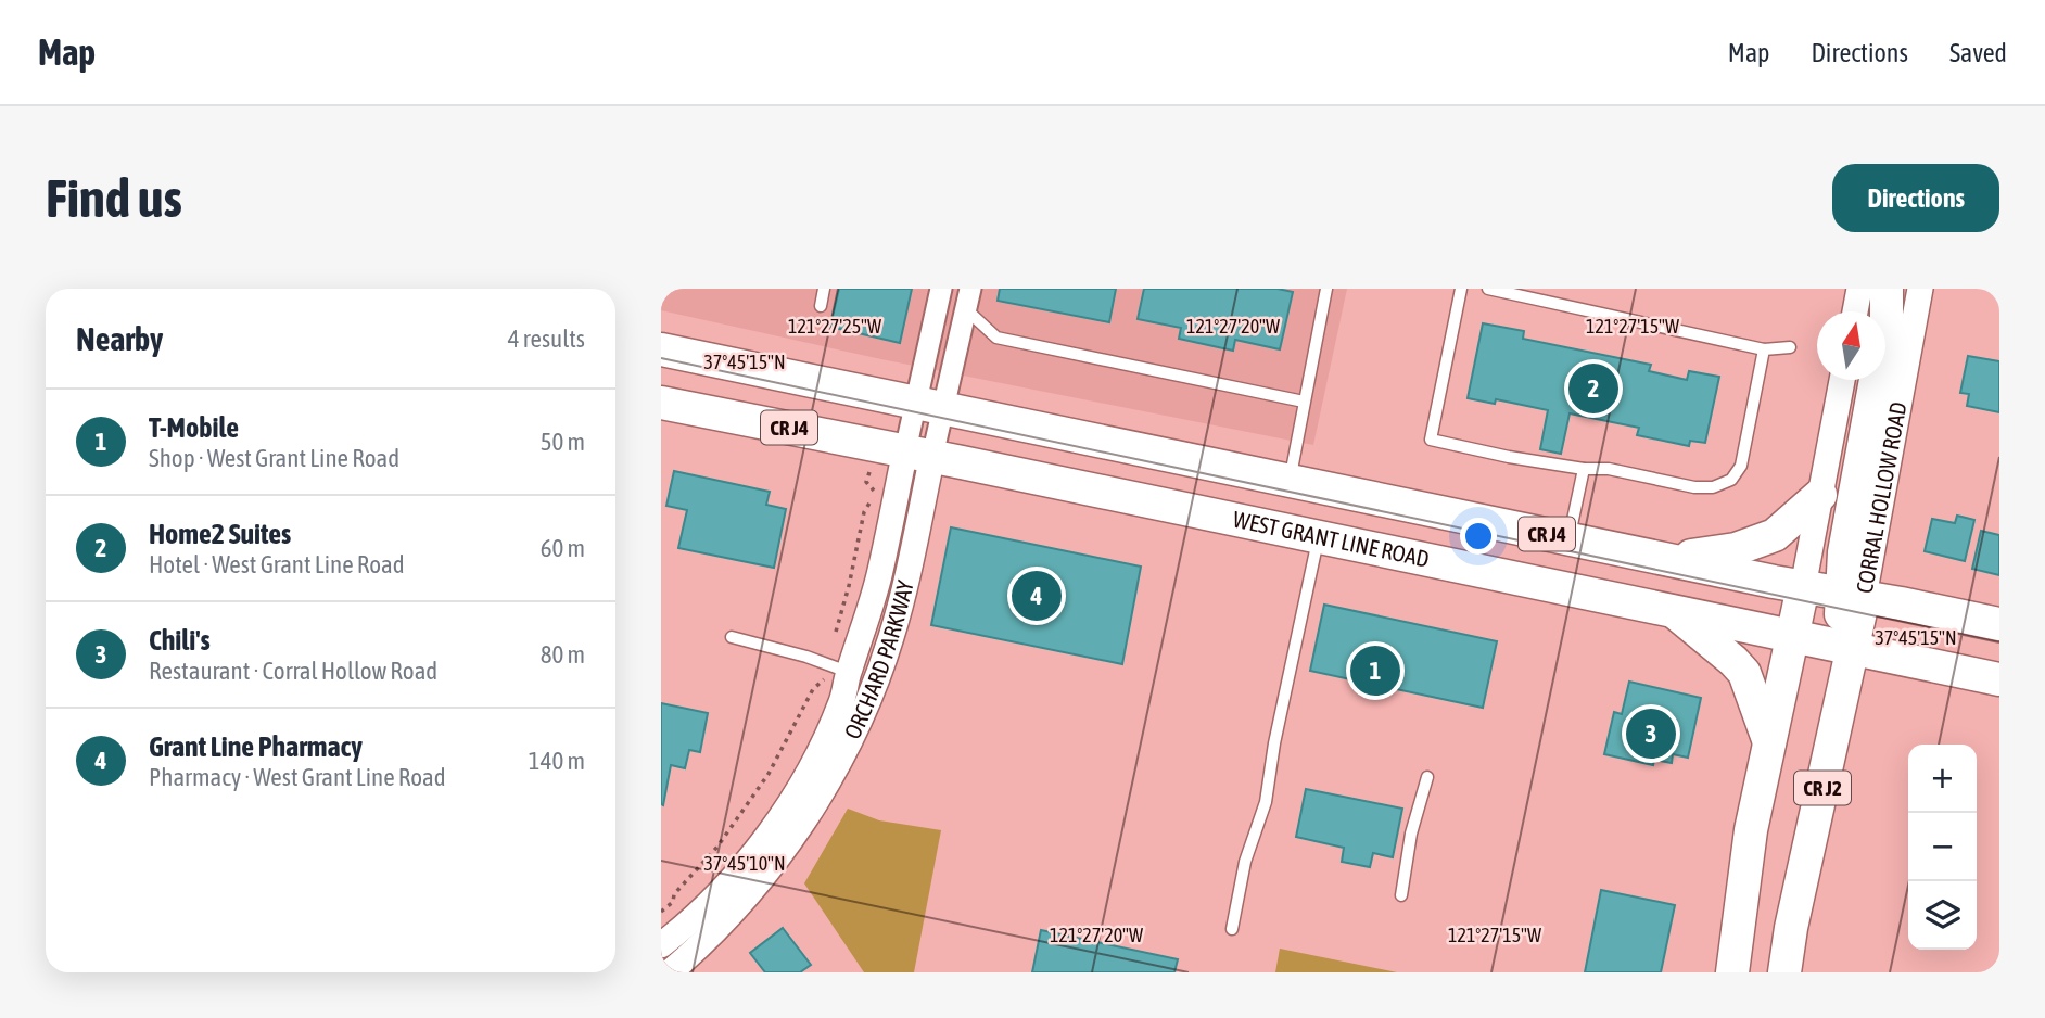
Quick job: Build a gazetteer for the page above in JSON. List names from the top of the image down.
{
  "streets": {
    "main road": [
      "CR J4",
      "CORRAL HOLLOW ROAD",
      "WEST GRANT LINE ROAD",
      "CR J2"
    ],
    "street": ["ORCHARD PARKWAY"]
  },
  "crossings": [
    ["CR J4", "CORRAL HOLLOW ROAD"],
    ["CR J4", "ORCHARD PARKWAY"],
    ["CR J4", "CR J2"],
    ["CORRAL HOLLOW ROAD", "WEST GRANT LINE ROAD"],
    ["WEST GRANT LINE ROAD", "ORCHARD PARKWAY"],
    ["WEST GRANT LINE ROAD", "CR J2"]
  ],
  "north": "top",
  "page": {
    "header": "Map",
    "nav": ["Map", "Directions", "Saved"],
    "buttons": "Directions",
    "title": "Find us",
    "heading": ["Nearby", "4 results"],
    "pins": [
      "2",
      "4",
      "1",
      "3"
    ],
    "list": [
      {
        "mark": "1",
        "name": "T-Mobile",
        "note": "Shop · West Grant Line Road",
        "value": "50 m"
      },
      {
        "mark": "2",
        "name": "Home2 Suites",
        "note": "Hotel · West Grant Line Road",
        "value": "60 m"
      },
      {
        "mark": "3",
        "name": "Chili's",
        "note": "Restaurant · Corral Hollow Road",
        "value": "80 m"
      },
      {
        "mark": "4",
        "name": "Grant Line Pharmacy",
        "note": "Pharmacy · West Grant Line Road",
        "value": "140 m"
      }
    ],
    "map_buttons": ["+", "−"]
  },
  "coordinates": [
    "121°27'25\"W",
    "121°27'20\"W",
    "121°27'15\"W",
    "37°45'15\"N",
    "37°45'10\"N"
  ]
}
